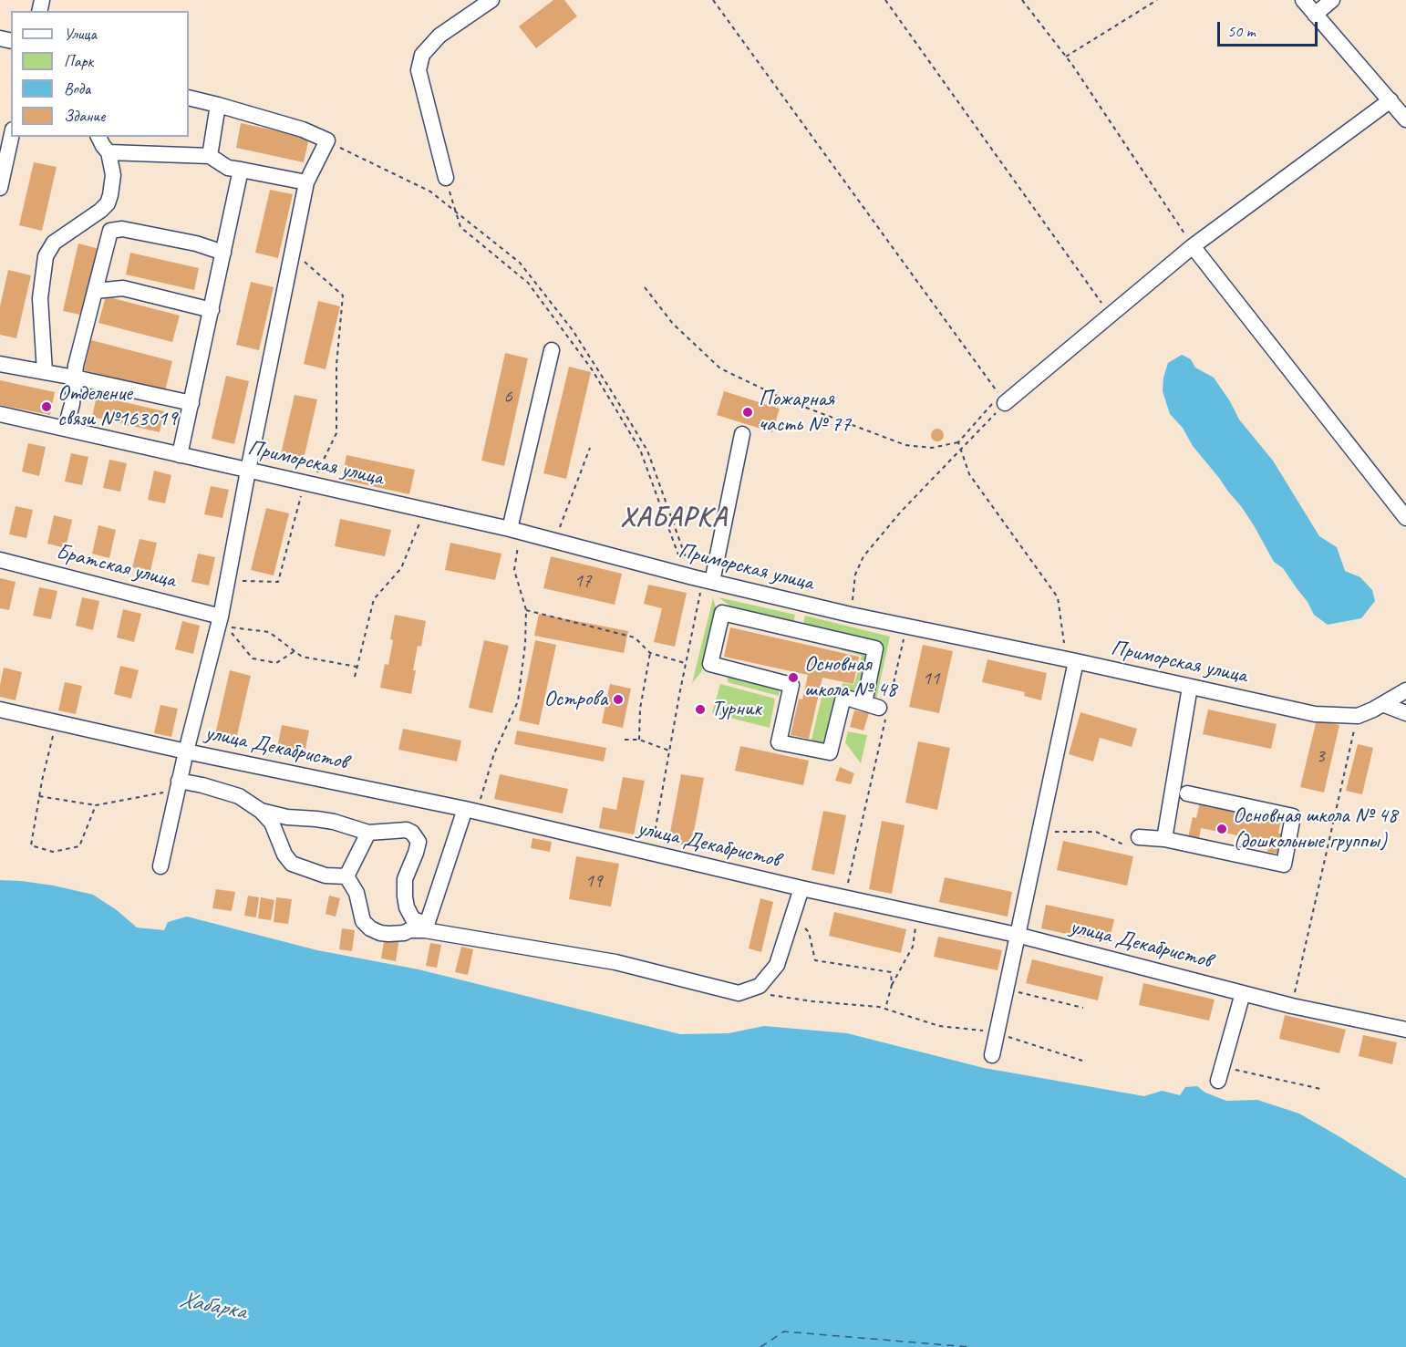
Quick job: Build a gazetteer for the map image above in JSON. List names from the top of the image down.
{
  "streets": {
    "street": ["Приморская улица", "Братская улица", "улица Декабристов"]
  },
  "districts": ["ХАБАРКА"],
  "water": ["Хабарка"],
  "places": [
    "Отделение связи №163019",
    "Пожарная часть № 77",
    "Основная школа № 48",
    "Острова",
    "Турник",
    "Основная школа № 48 (дошкольные группы)"
  ],
  "house_numbers": [
    "6",
    "17",
    "11",
    "3",
    "19"
  ],
  "legend": [
    "Улица",
    "Парк",
    "Вода",
    "Здание"
  ],
  "scale_bar": "50 m"
}
